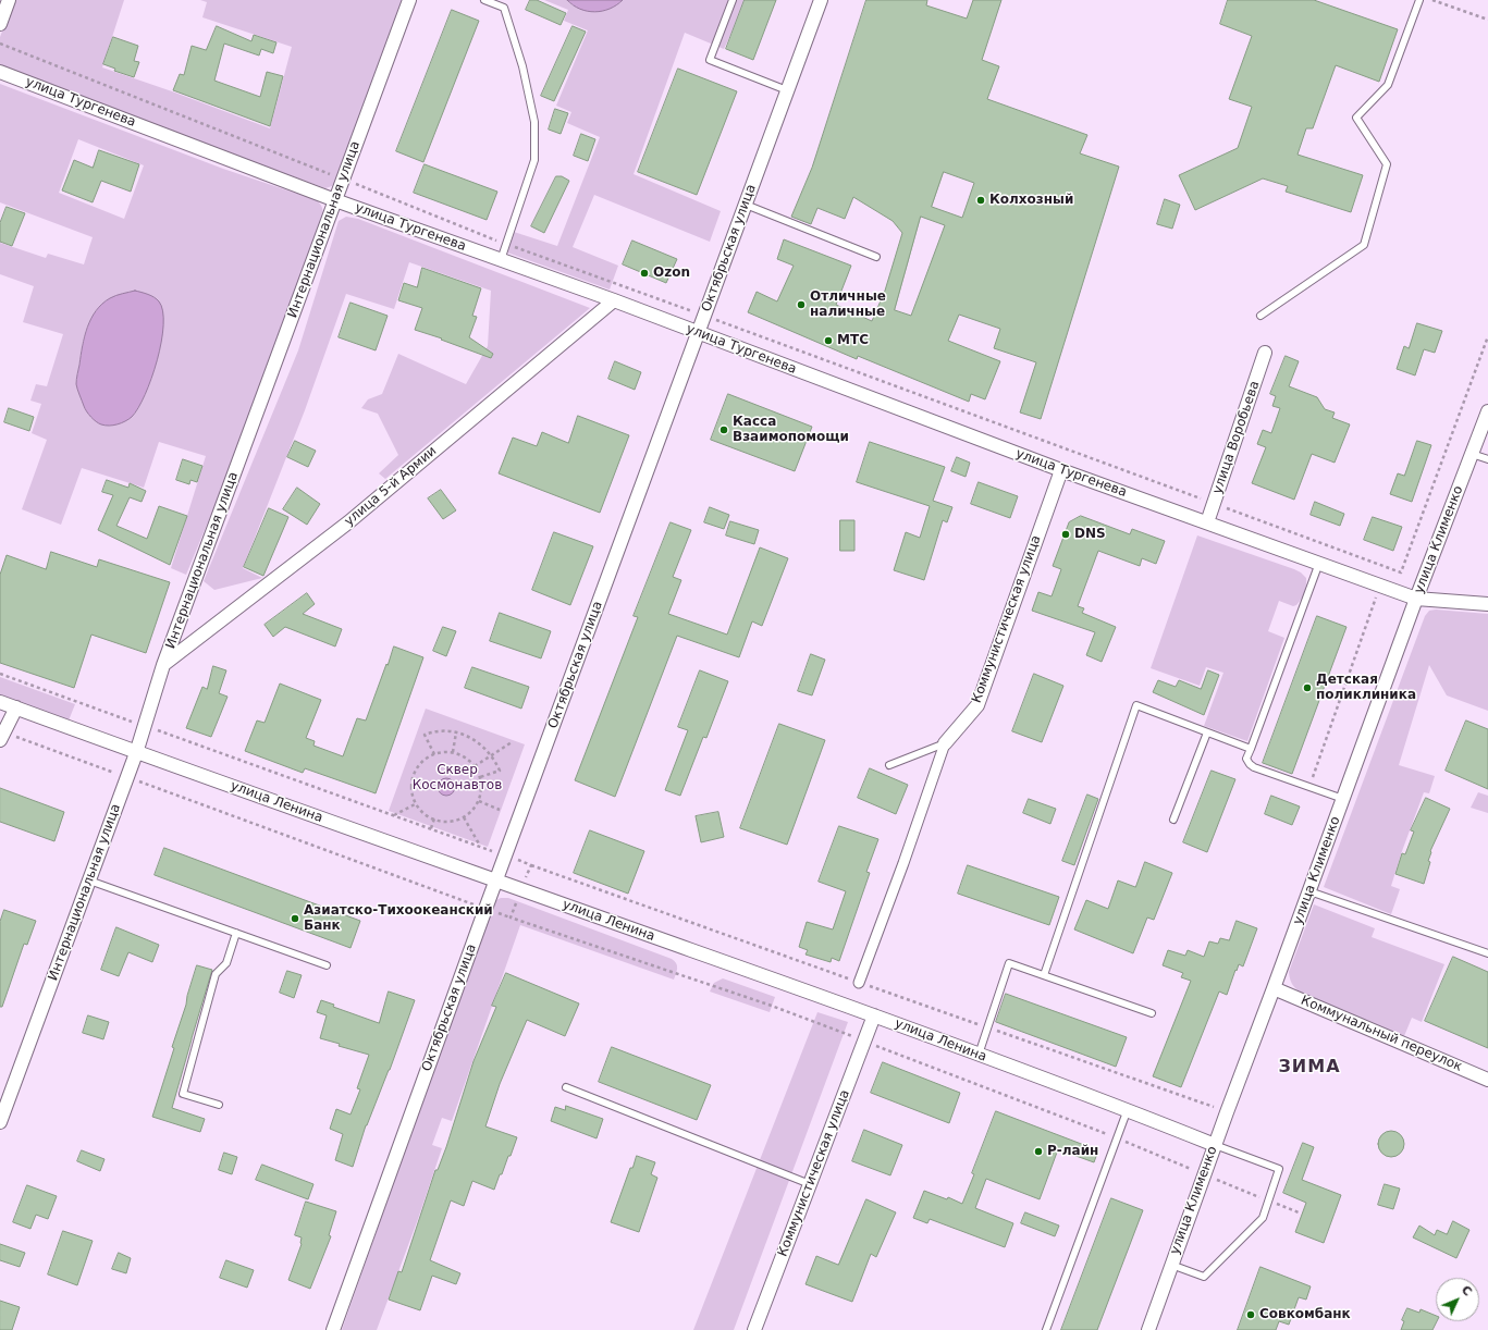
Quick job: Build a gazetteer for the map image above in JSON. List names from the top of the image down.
{
  "streets": {
    "street": [
      "улица Тургенева",
      "Интернациональная улица",
      "Октябрьская улица",
      "улица Воробьева",
      "улица 5-й Армии",
      "улица Клименко",
      "Коммунистическая улица",
      "улица Ленина",
      "Коммунальный переулок"
    ]
  },
  "crossings": [
    ["улица Тургенева", "Интернациональная улица"],
    ["улица Тургенева", "Октябрьская улица"],
    ["улица Тургенева", "улица Воробьева"],
    ["улица Тургенева", "улица 5-й Армии"],
    ["улица Тургенева", "улица Клименко"],
    ["улица Тургенева", "Коммунистическая улица"],
    ["Интернациональная улица", "улица 5-й Армии"],
    ["Интернациональная улица", "улица Ленина"],
    ["Октябрьская улица", "улица Ленина"],
    ["улица Клименко", "улица Ленина"],
    ["улица Клименко", "Коммунальный переулок"],
    ["Коммунистическая улица", "улица Ленина"]
  ],
  "districts": ["ЗИМА"],
  "parks": ["Сквер Космонавтов"],
  "places": [
    "Колхозный",
    "Ozon",
    "Отличные наличные",
    "МТС",
    "Касса Взаимопомощи",
    "DNS",
    "Детская поликлиника",
    "Азиатско-Тихоокеанский Банк",
    "Р-лайн",
    "Совкомбанк"
  ],
  "north": "top right"
}
